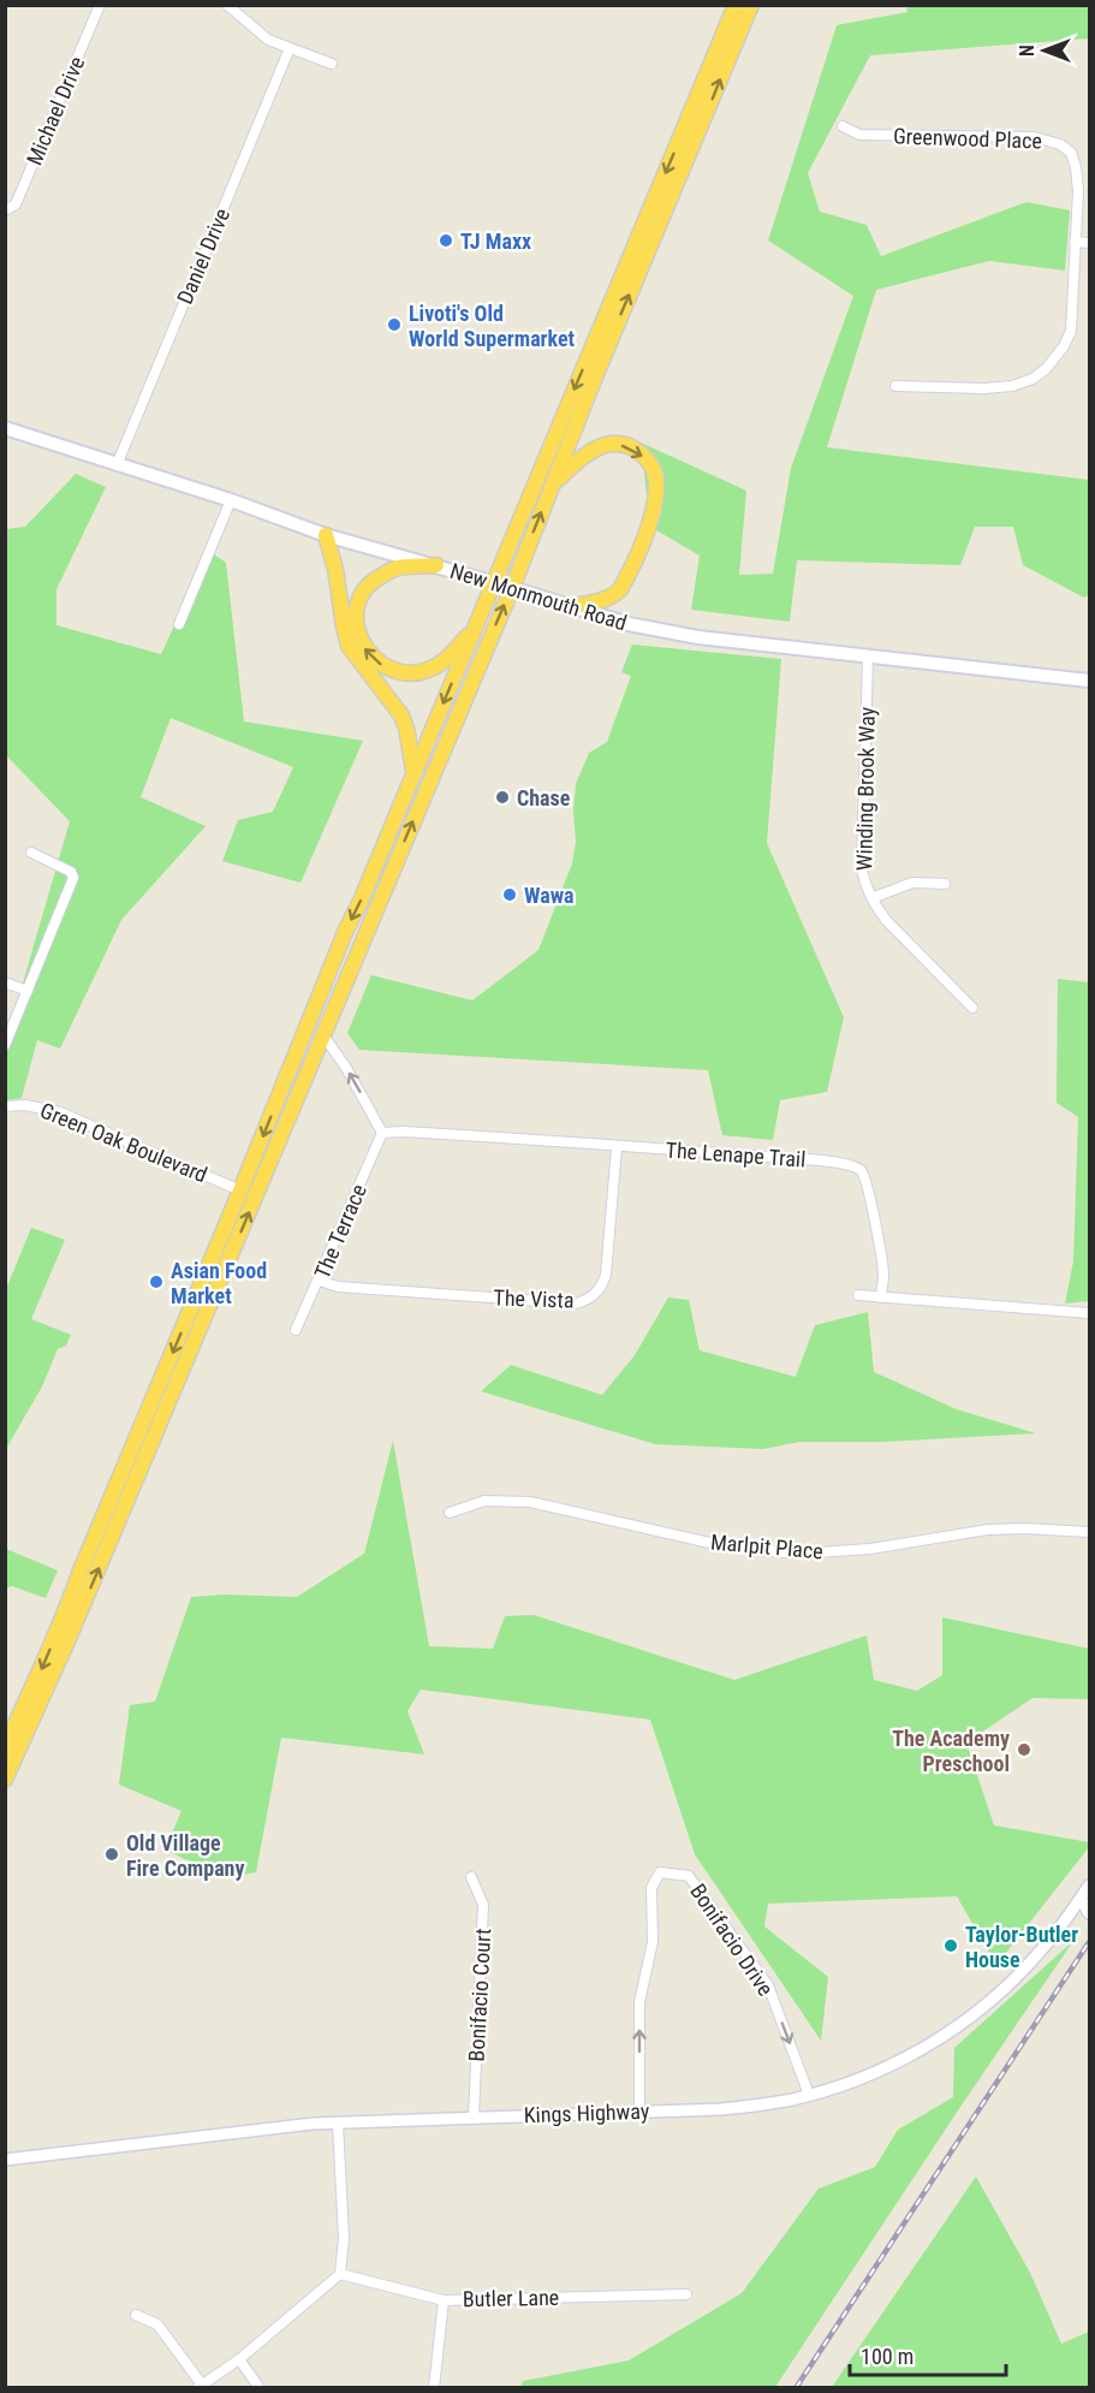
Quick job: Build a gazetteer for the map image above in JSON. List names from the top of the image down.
{
  "streets": {
    "main road": ["New Monmouth Road"],
    "street": [
      "Michael Drive",
      "Greenwood Place",
      "Daniel Drive",
      "Winding Brook Way",
      "Green Oak Boulevard",
      "The Lenape Trail",
      "The Terrace",
      "The Vista",
      "Marlpit Place",
      "Bonifacio Drive",
      "Bonifacio Court",
      "Kings Highway",
      "Butler Lane"
    ]
  },
  "crossings": [
    ["Daniel Drive", "New Monmouth Road"],
    ["New Monmouth Road", "Winding Brook Way"],
    ["The Lenape Trail", "The Terrace"],
    ["The Lenape Trail", "The Vista"],
    ["The Terrace", "The Vista"],
    ["Bonifacio Drive", "Kings Highway"],
    ["Bonifacio Court", "Kings Highway"]
  ],
  "places": [
    "TJ Maxx",
    "Livoti's Old World Supermarket",
    "Chase",
    "Wawa",
    "Asian Food Market",
    "The Academy Preschool",
    "Old Village Fire Company",
    "Taylor-Butler House"
  ],
  "scale_bar": "100 m",
  "north": "left"
}
